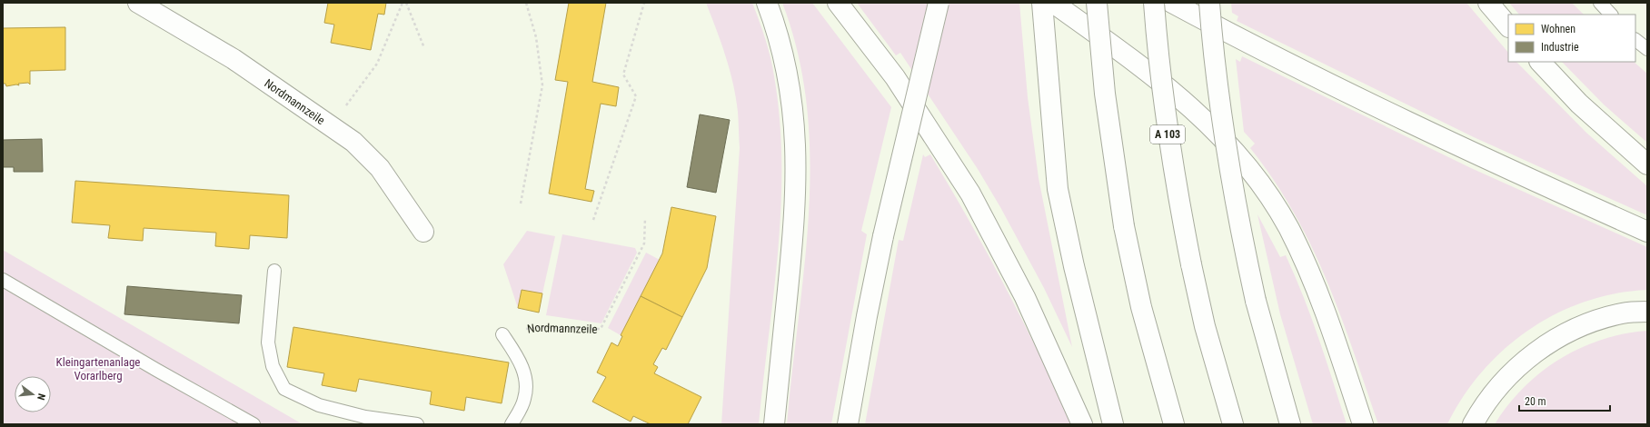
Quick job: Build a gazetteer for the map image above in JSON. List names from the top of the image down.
{
  "streets": {
    "main road": ["Nordmannzeile", "A 103"]
  },
  "parks": ["Kleingartenanlage Vorarlberg"],
  "legend": ["Wohnen", "Industrie"],
  "scale_bar": "20 m",
  "north": "right"
}
